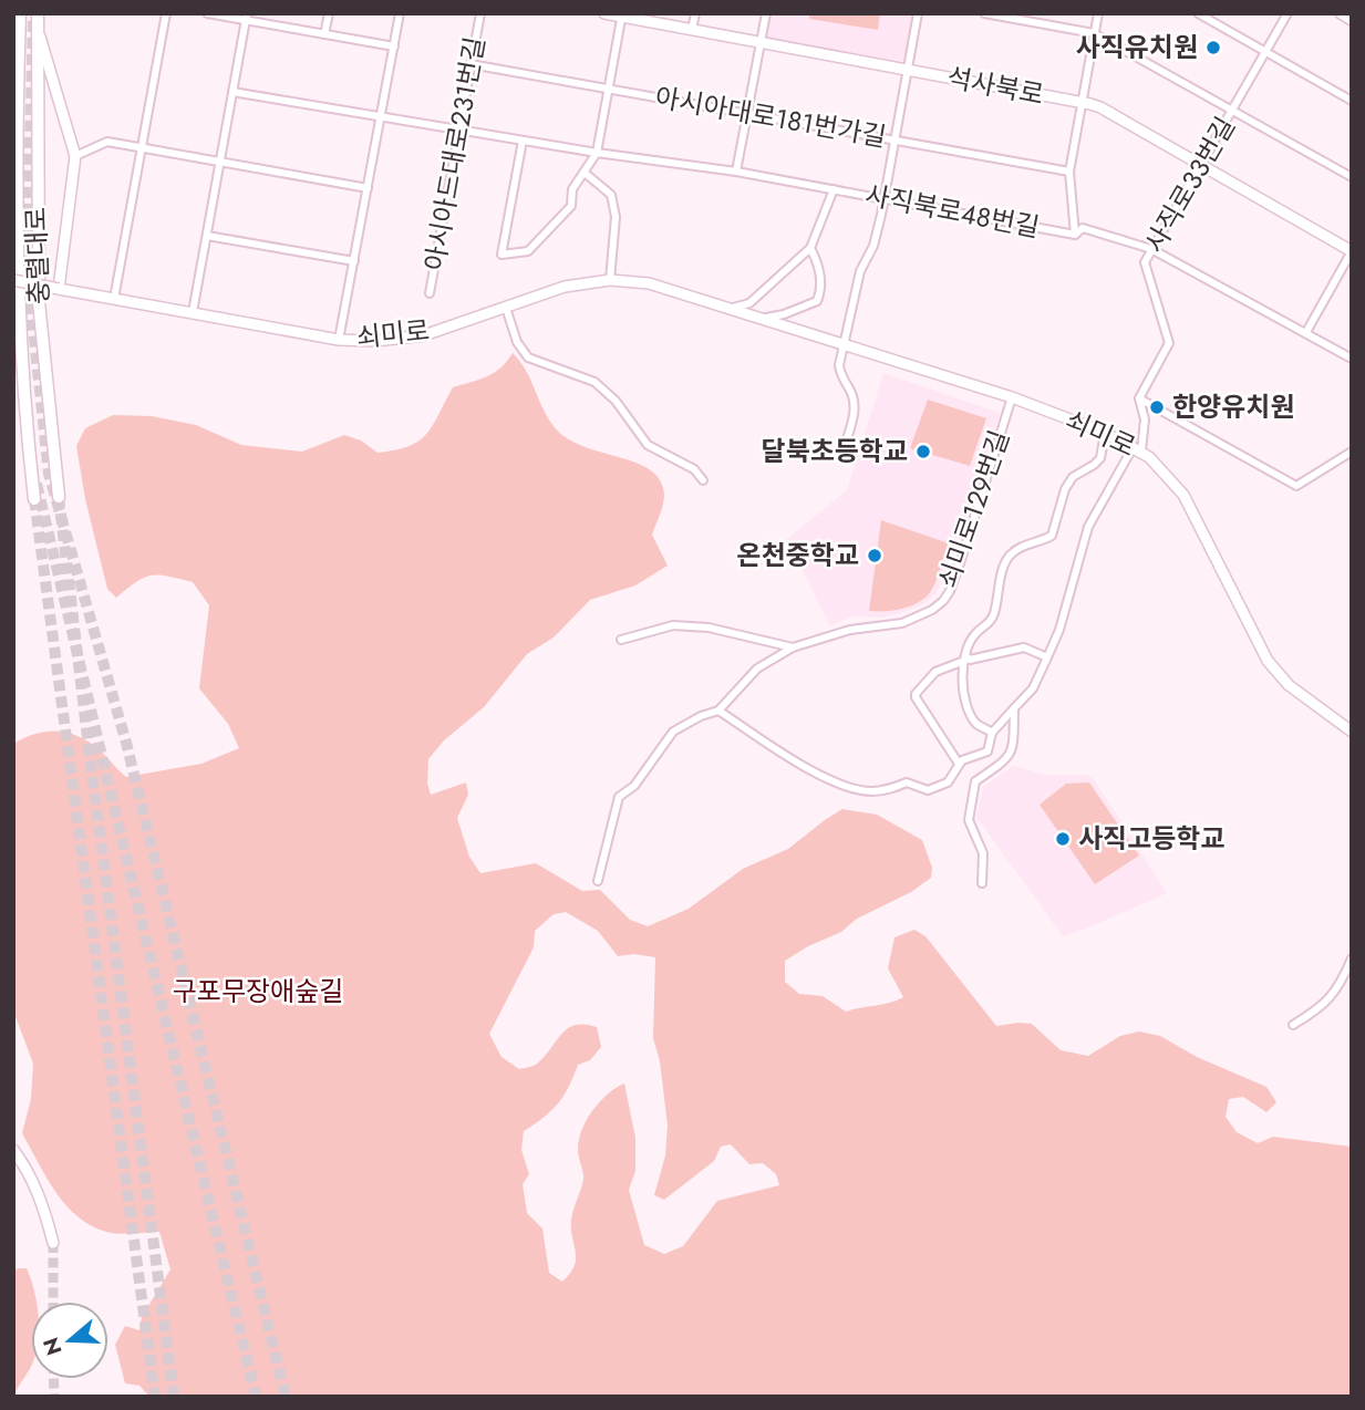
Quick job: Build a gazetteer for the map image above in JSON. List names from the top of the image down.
{
  "streets": {
    "main road": ["석사북로", "충렬대로", "쇠미로"],
    "street": [
      "아시아대로181번가길",
      "아시아드대로231번길",
      "사직로33번길",
      "사직북로48번길",
      "쇠미로129번길"
    ]
  },
  "crossings": [
    ["석사북로", "사직로33번길"],
    ["아시아대로181번가길", "아시아드대로231번길"],
    ["아시아드대로231번길", "사직북로48번길"],
    ["사직로33번길", "사직북로48번길"],
    ["쇠미로", "쇠미로129번길"]
  ],
  "parks": ["구포무장애숲길"],
  "places": [
    "사직유치원",
    "한양유치원",
    "달북초등학교",
    "온천중학교",
    "사직고등학교"
  ],
  "north": "left"
}
